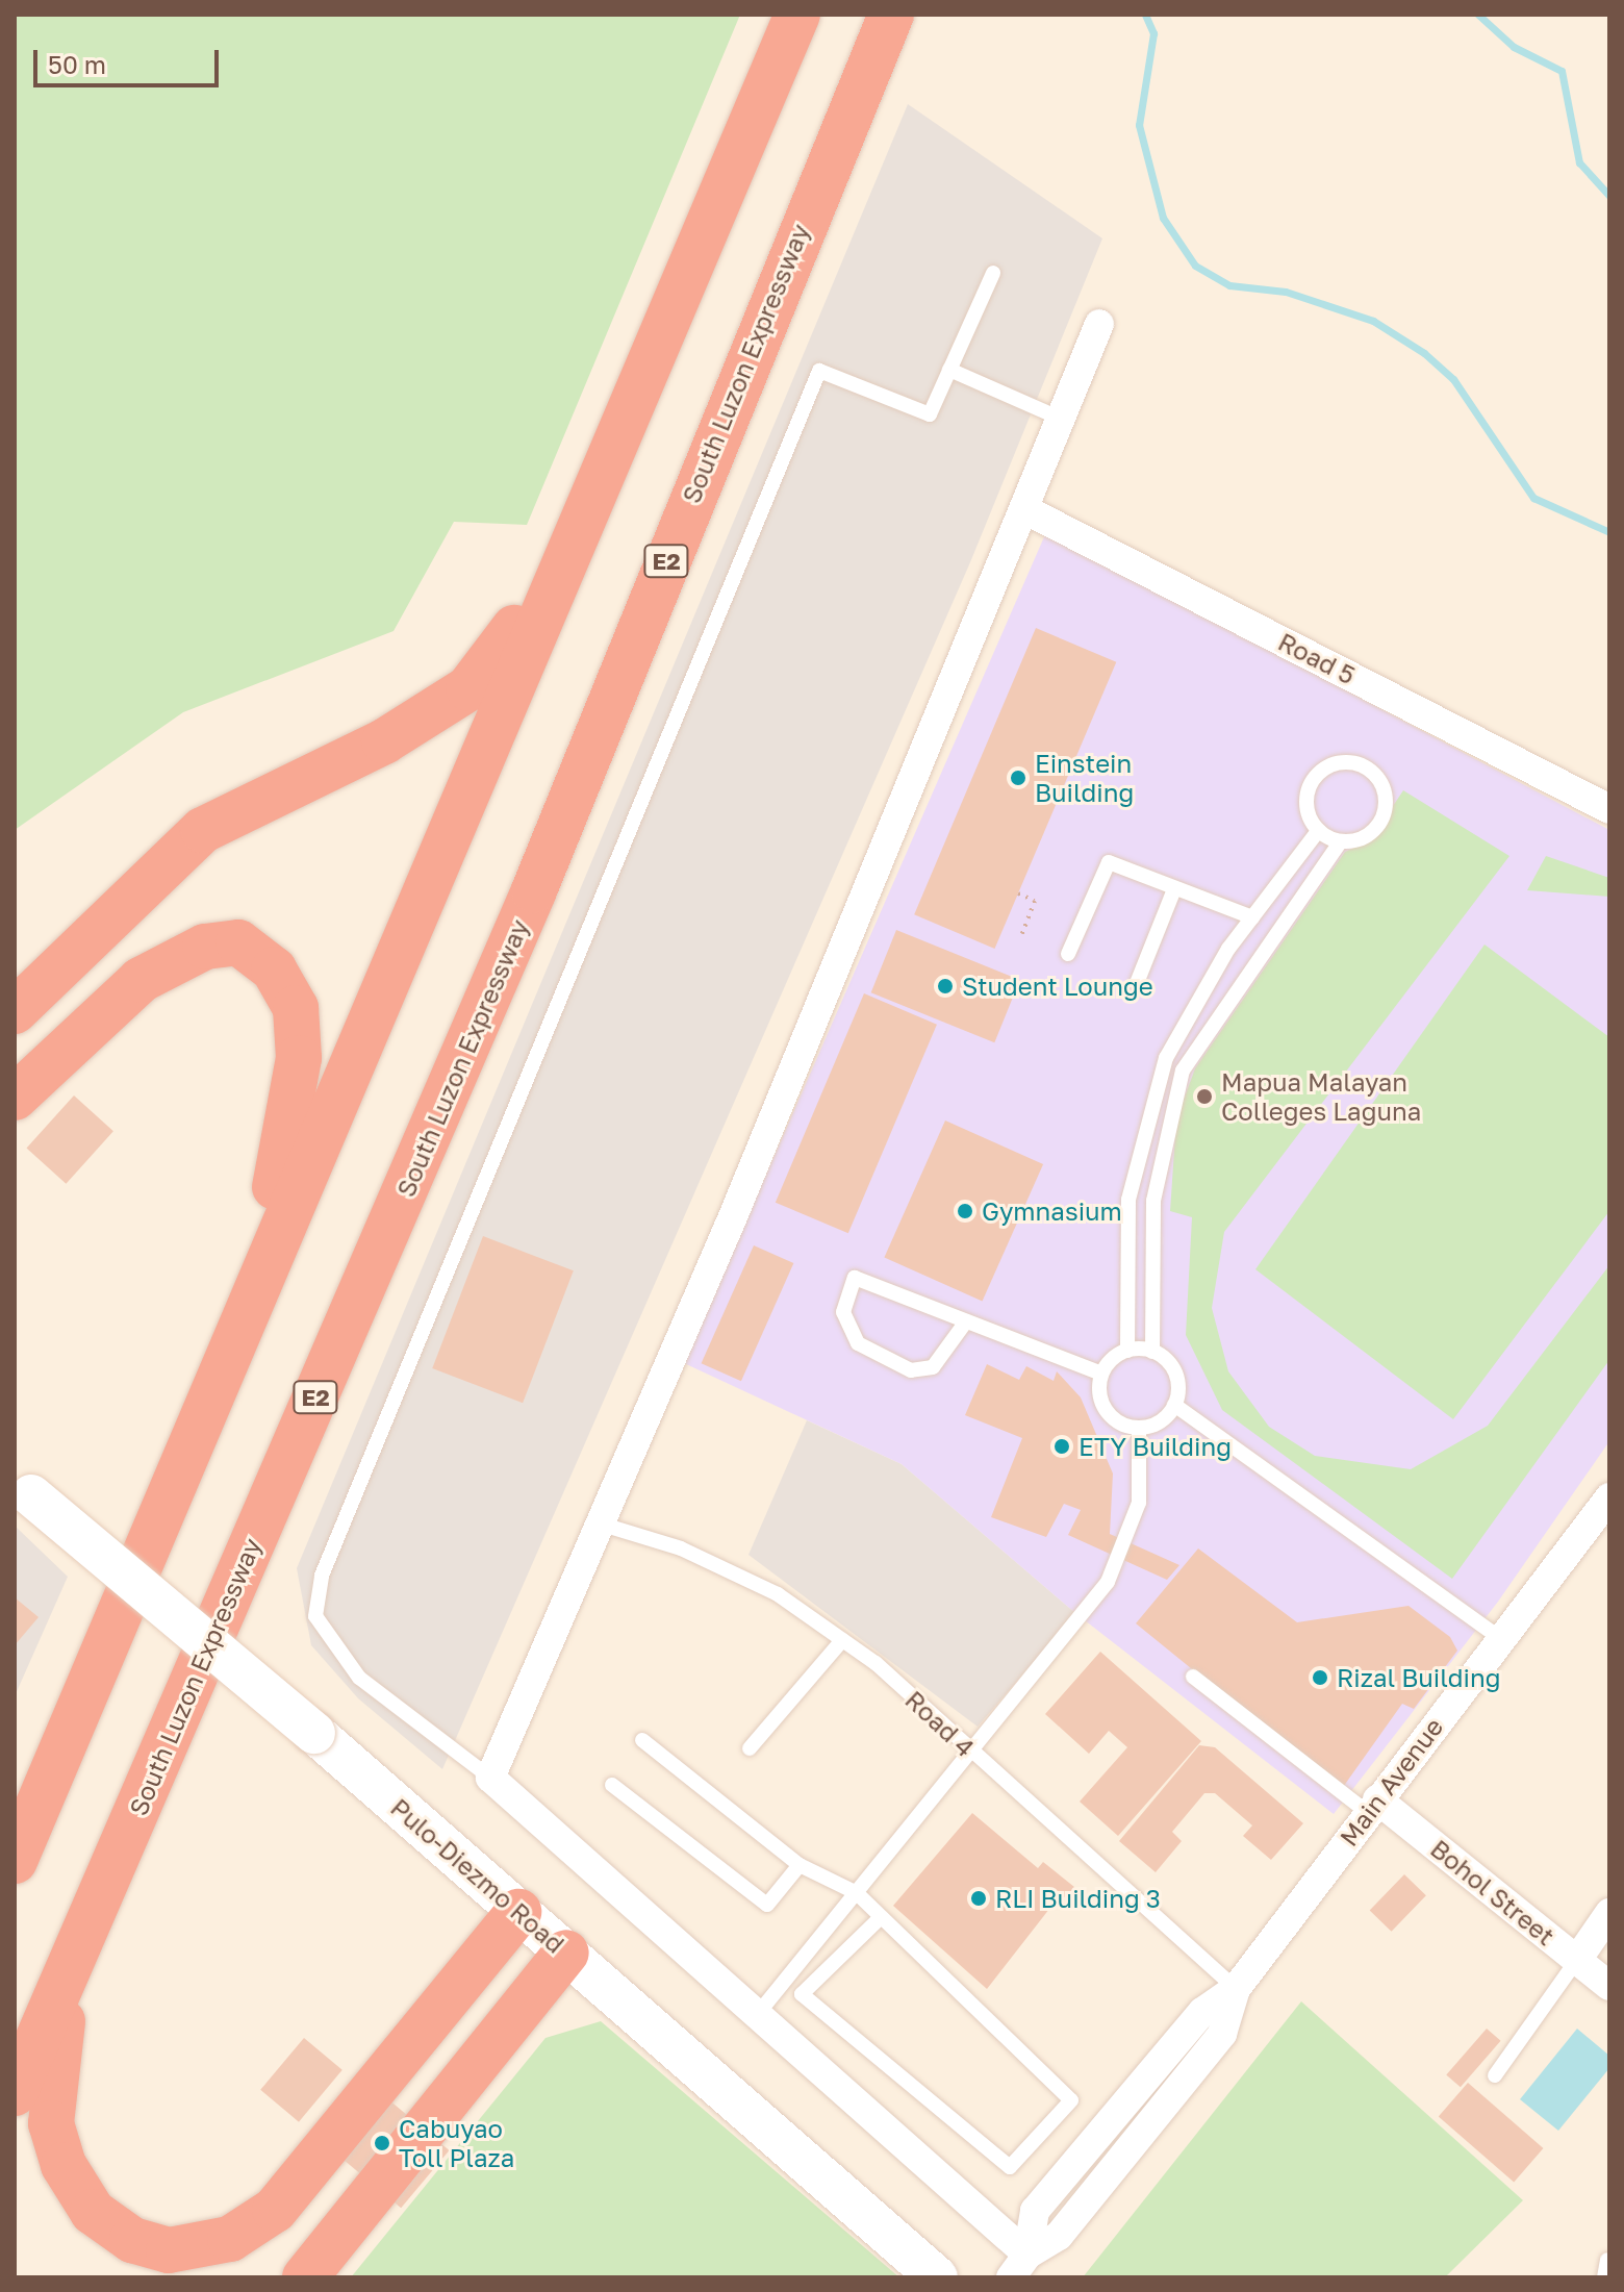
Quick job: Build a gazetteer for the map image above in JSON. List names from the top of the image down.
{
  "streets": {
    "highway": ["South Luzon Expressway", "E2"],
    "main road": ["Pulo-Diezmo Road"],
    "street": ["Road 5", "Main Avenue", "Bohol Street"],
    "lane": ["Road 4"]
  },
  "crossings": [
    ["Road 4", "Main Avenue"],
    ["Main Avenue", "Bohol Street"]
  ],
  "places": [
    "Einstein Building",
    "Student Lounge",
    "Mapua Malayan Colleges Laguna",
    "Gymnasium",
    "ETY Building",
    "Rizal Building",
    "RLI Building 3",
    "Cabuyao Toll Plaza"
  ],
  "scale_bar": "50 m"
}
